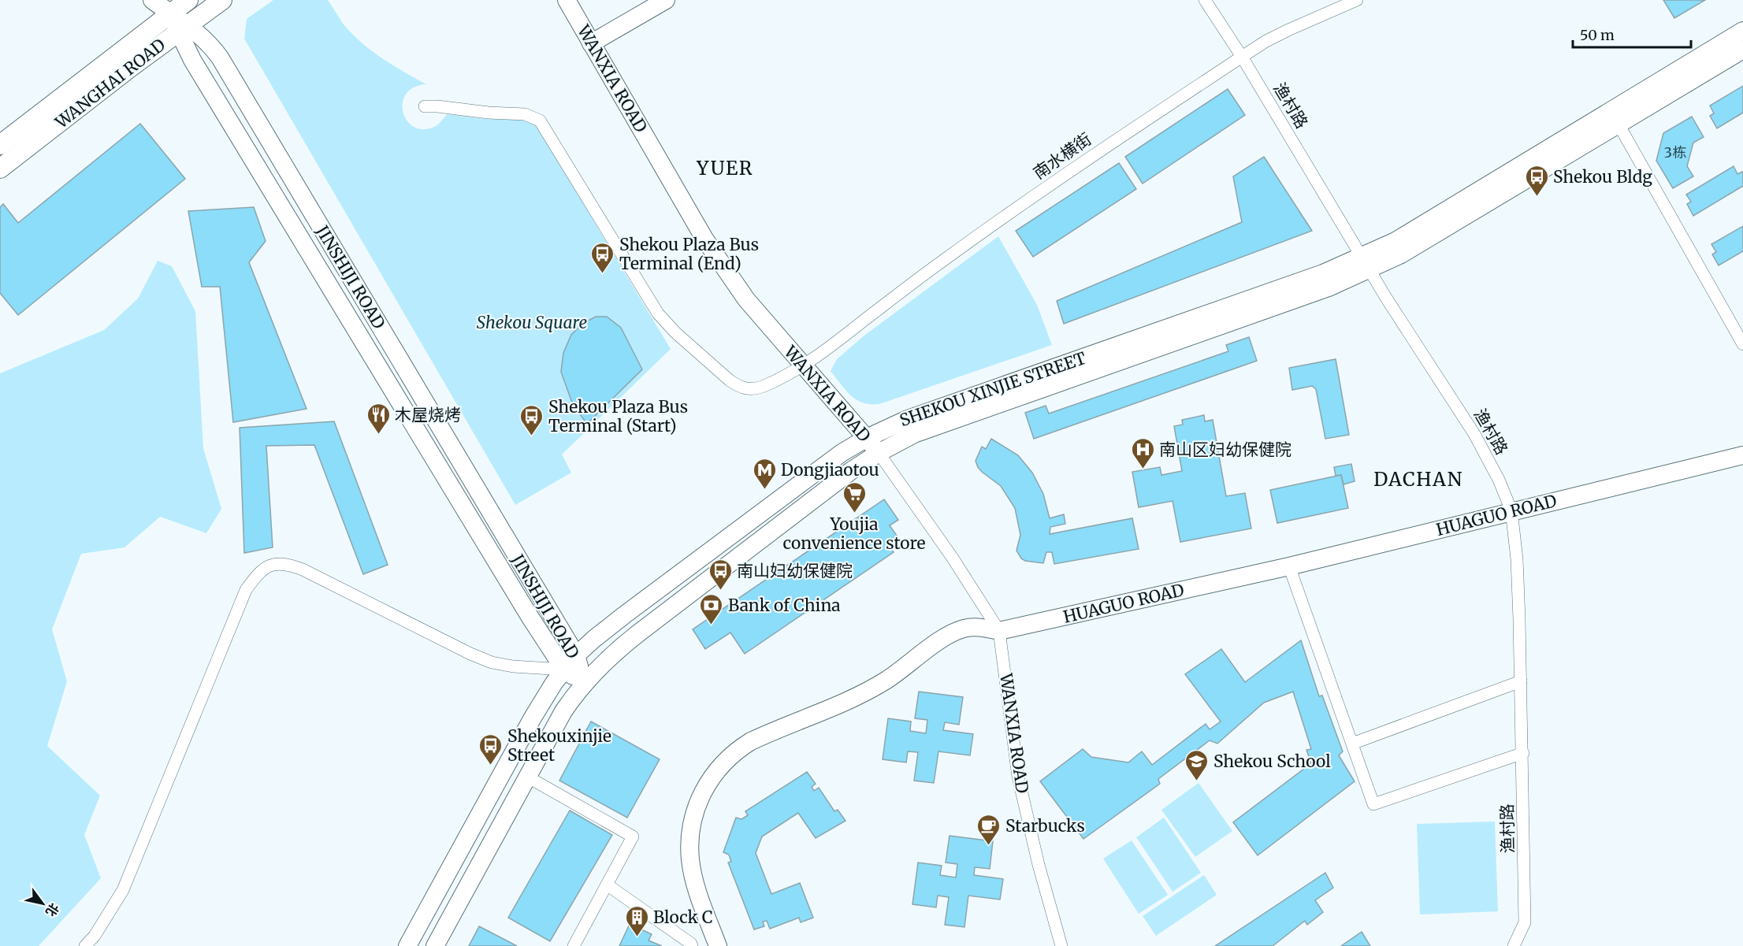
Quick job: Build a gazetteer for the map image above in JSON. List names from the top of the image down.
{
  "streets": {
    "main road": ["WANGHAI ROAD"],
    "street": [
      "WANXIA ROAD",
      "渔村路",
      "南水横街",
      "JINSHIJI ROAD",
      "SHEKOU XINJIE STREET",
      "HUAGUO ROAD"
    ]
  },
  "crossings": [
    ["WANXIA ROAD", "南水横街"],
    ["WANXIA ROAD", "SHEKOU XINJIE STREET"],
    ["WANXIA ROAD", "HUAGUO ROAD"],
    ["WANGHAI ROAD", "JINSHIJI ROAD"],
    ["渔村路", "南水横街"],
    ["渔村路", "SHEKOU XINJIE STREET"],
    ["渔村路", "HUAGUO ROAD"],
    ["JINSHIJI ROAD", "SHEKOU XINJIE STREET"]
  ],
  "districts": ["YUER", "DACHAN"],
  "parks": ["Shekou Square"],
  "places": {
    "bus stop": [
      "Shekou Bldg",
      "Shekou Plaza Bus Terminal (End)",
      "Shekou Plaza Bus Terminal (Start)",
      "南山妇幼保健院",
      "Shekouxinjie Street"
    ],
    "restaurant": ["木屋烧烤"],
    "hospital": ["南山区妇幼保健院"],
    "metro station": ["Dongjiaotou"],
    "supermarket": ["Youjia convenience store"],
    "bank": ["Bank of China"],
    "school or university": ["Shekou School"],
    "cafe": ["Starbucks"],
    "building": ["Block C"]
  },
  "house_numbers": ["3栋"],
  "scale_bar": "50 m",
  "north": "bottom right"
}
